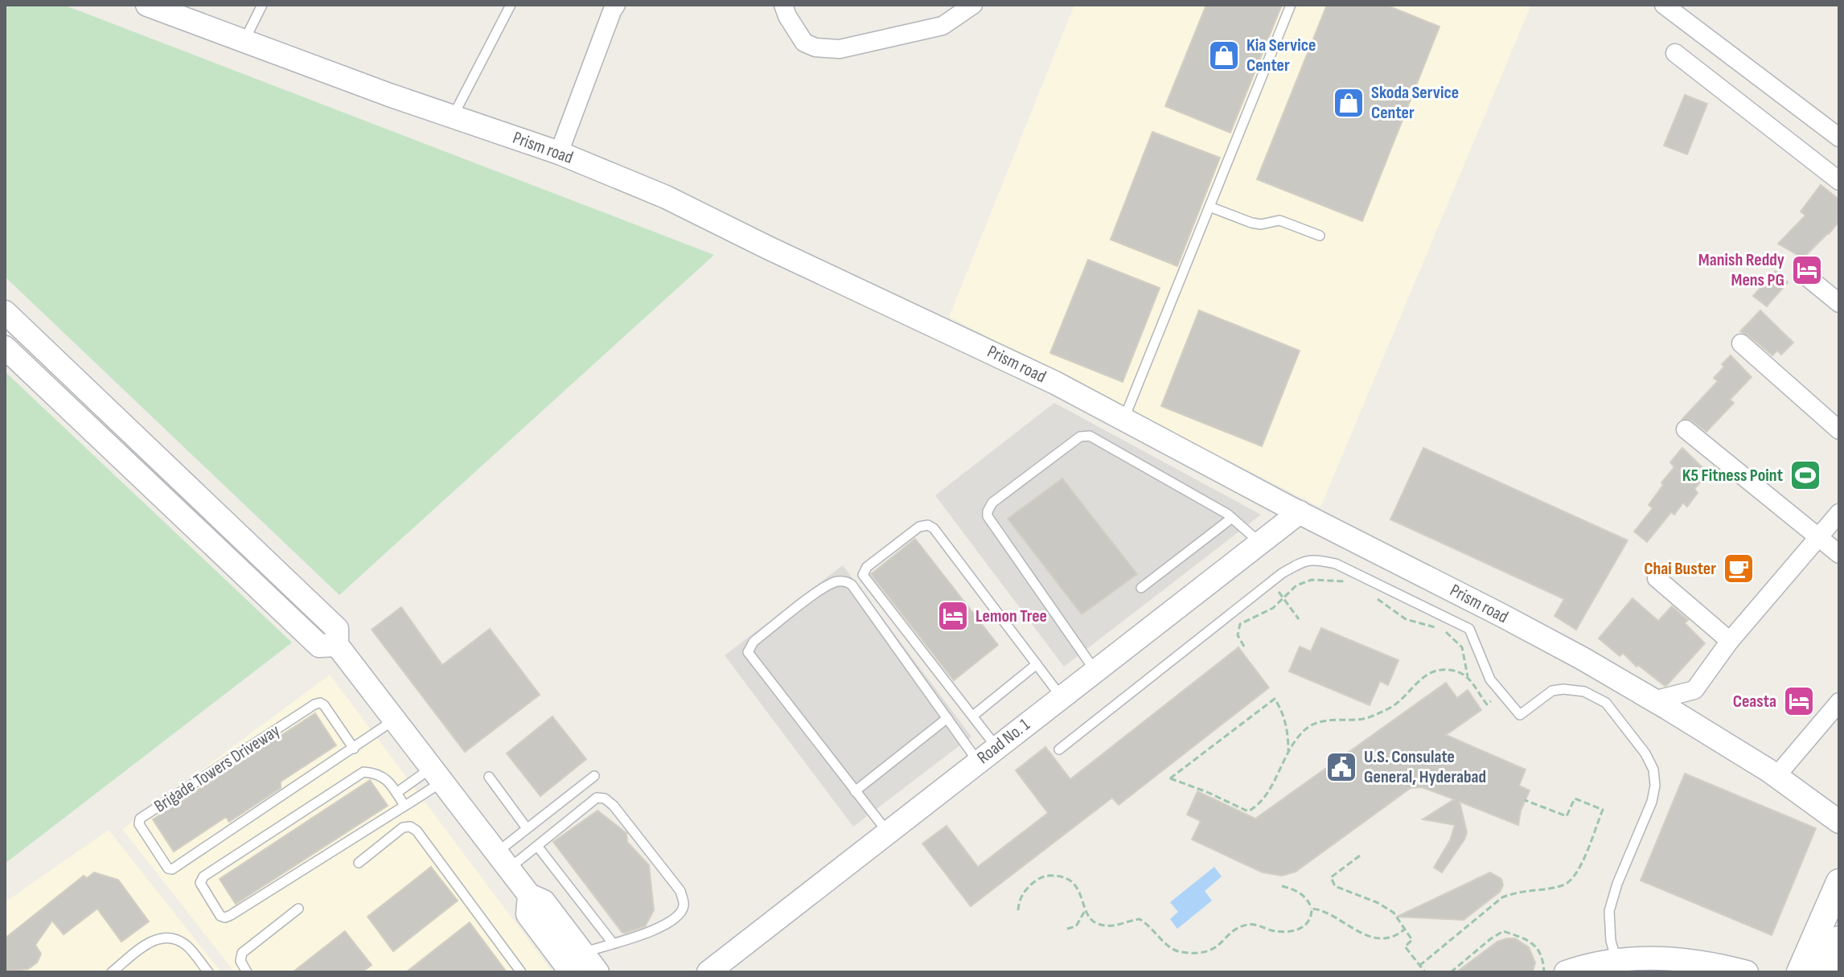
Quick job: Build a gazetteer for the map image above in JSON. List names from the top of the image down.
{
  "streets": {
    "street": ["Prism road", "Road No. 1"],
    "lane": ["Brigade Towers Driveway"]
  },
  "crossings": [
    ["Prism road", "Road No. 1"]
  ],
  "places": {
    "shop": ["Kia Service Center", "Skoda Service Center"],
    "hotel": ["Manish Reddy Mens PG", "Lemon Tree", "Ceasta"],
    "sports": ["K5 Fitness Point"],
    "cafe": ["Chai Buster"],
    "public building": ["U.S. Consulate General, Hyderabad"]
  }
}
